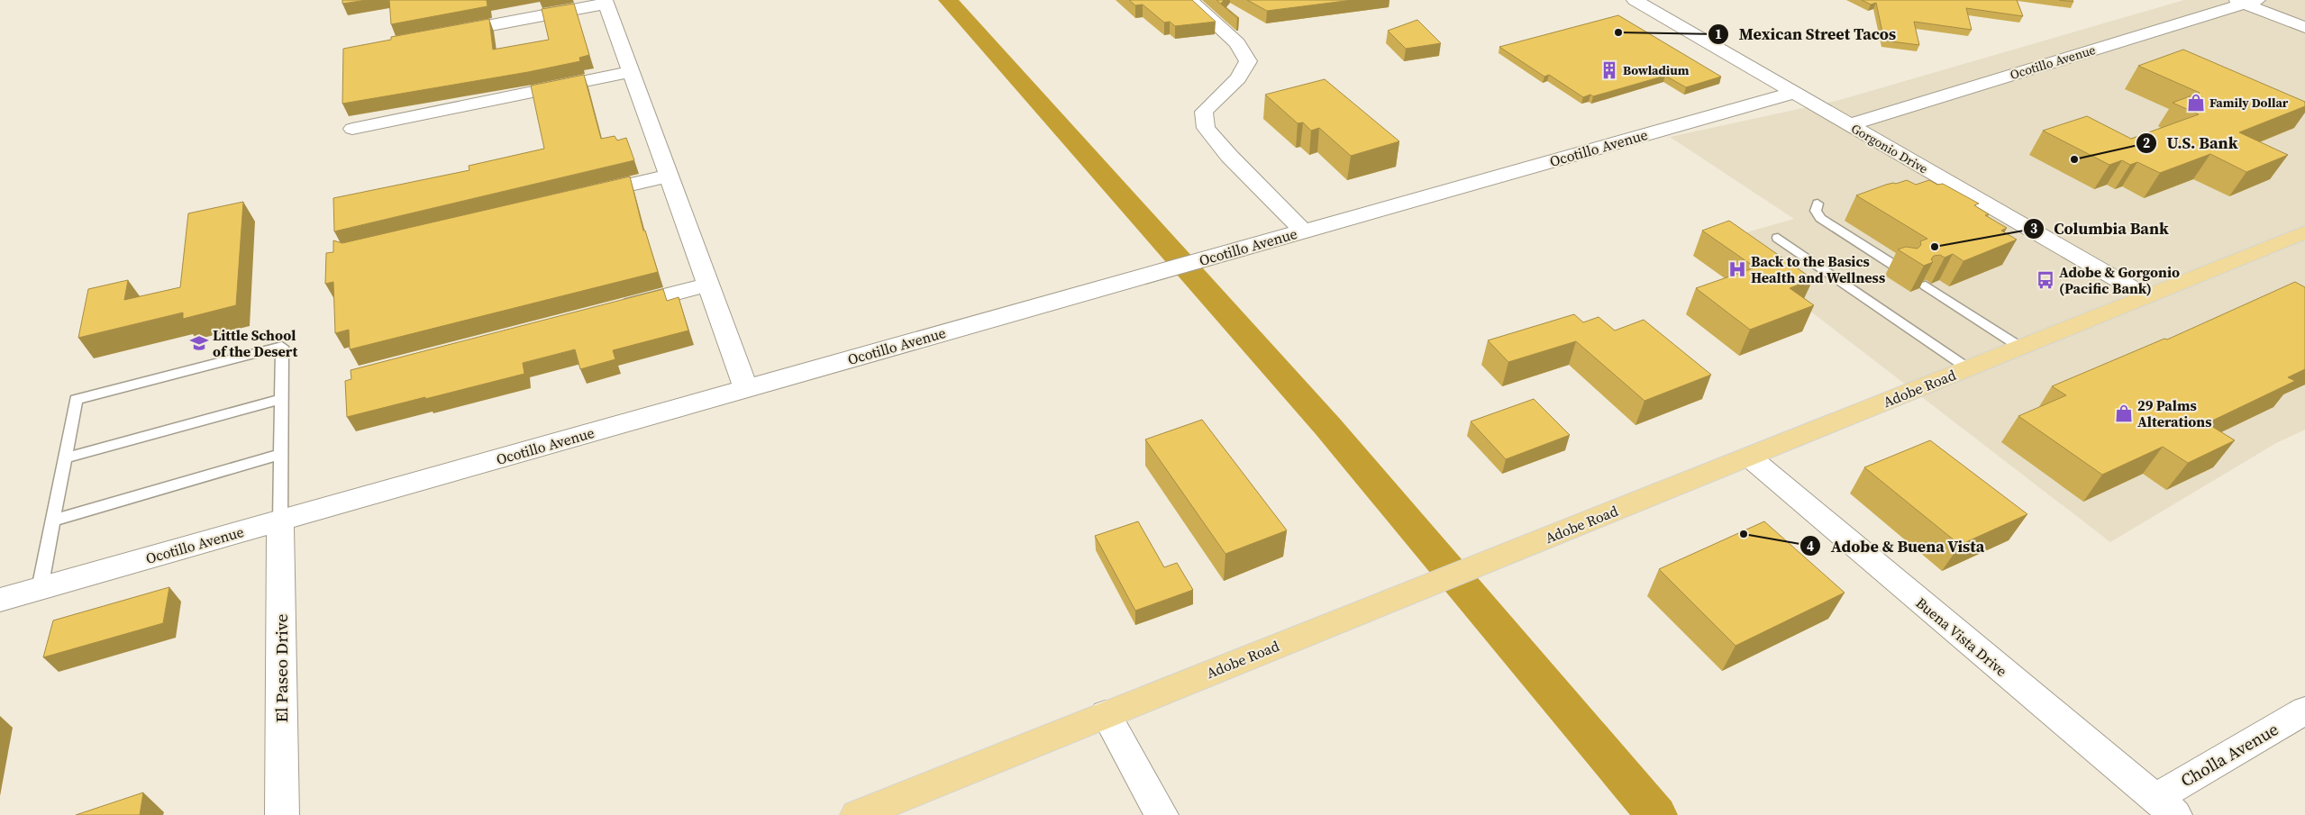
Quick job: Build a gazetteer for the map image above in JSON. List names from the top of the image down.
{
  "streets": {
    "main road": ["Adobe Road"],
    "street": [
      "Ocotillo Avenue",
      "Gorgonio Drive",
      "Buena Vista Drive",
      "El Paseo Drive",
      "Cholla Avenue"
    ]
  },
  "crossings": [
    ["Ocotillo Avenue", "Gorgonio Drive"],
    ["Ocotillo Avenue", "El Paseo Drive"],
    ["Gorgonio Drive", "Adobe Road"],
    ["Adobe Road", "Buena Vista Drive"],
    ["Buena Vista Drive", "Cholla Avenue"]
  ],
  "places": {
    "other": [
      "Mexican Street Tacos",
      "U.S. Bank",
      "Columbia Bank",
      "Adobe & Buena Vista"
    ],
    "building": ["Bowladium"],
    "shop": ["Family Dollar", "29 Palms Alterations"],
    "hospital": ["Back to the Basics Health and Wellness"],
    "bus stop": ["Adobe & Gorgonio (Pacific Bank)"],
    "school or university": ["Little School of the Desert"]
  }
}
